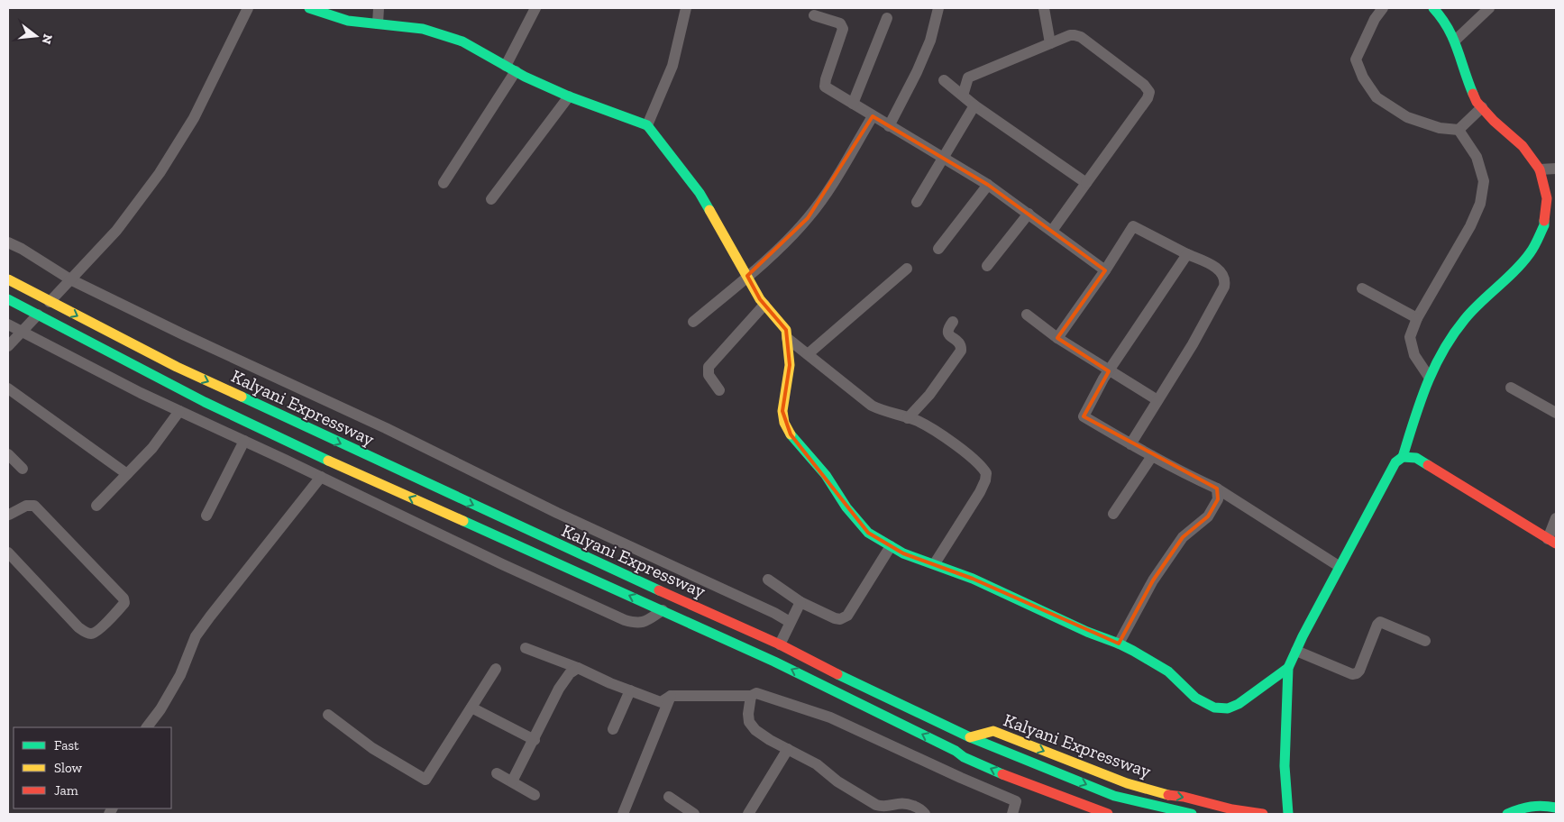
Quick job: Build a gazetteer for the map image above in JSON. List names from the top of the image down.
{
  "streets": {
    "main road": ["Kalyani Expressway"]
  },
  "legend": ["Fast", "Slow", "Jam"],
  "north": "right"
}
